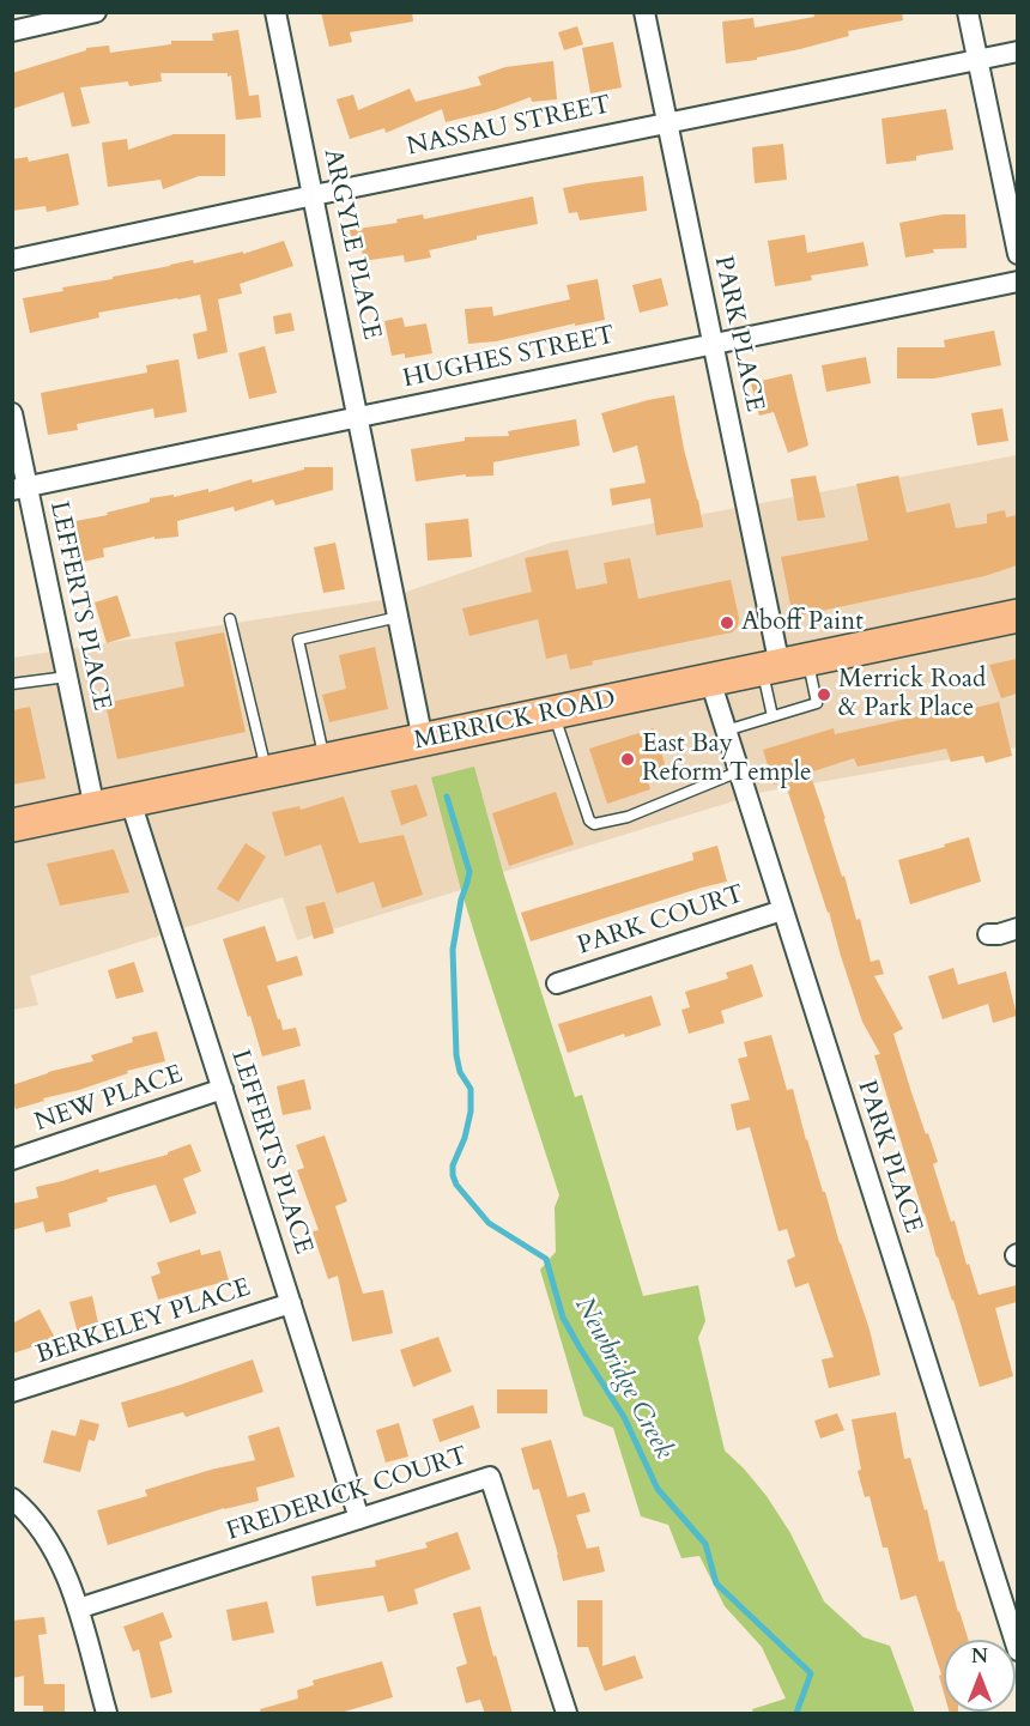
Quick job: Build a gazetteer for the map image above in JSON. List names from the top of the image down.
{
  "streets": {
    "main road": ["MERRICK ROAD"],
    "street": [
      "NASSAU STREET",
      "ARGYLE PLACE",
      "PARK PLACE",
      "HUGHES STREET",
      "LEFFERTS PLACE",
      "PARK COURT",
      "NEW PLACE",
      "BERKELEY PLACE",
      "FREDERICK COURT"
    ]
  },
  "crossings": [
    ["NASSAU STREET", "ARGYLE PLACE"],
    ["NASSAU STREET", "PARK PLACE"],
    ["ARGYLE PLACE", "HUGHES STREET"],
    ["ARGYLE PLACE", "MERRICK ROAD"],
    ["PARK PLACE", "HUGHES STREET"],
    ["PARK PLACE", "MERRICK ROAD"],
    ["PARK PLACE", "PARK COURT"],
    ["HUGHES STREET", "LEFFERTS PLACE"],
    ["LEFFERTS PLACE", "MERRICK ROAD"],
    ["LEFFERTS PLACE", "NEW PLACE"],
    ["LEFFERTS PLACE", "BERKELEY PLACE"],
    ["LEFFERTS PLACE", "FREDERICK COURT"]
  ],
  "water": ["Newbridge Creek"],
  "places": ["Aboff Paint", "Merrick Road & Park Place", "East Bay Reform Temple"],
  "north": "top"
}
